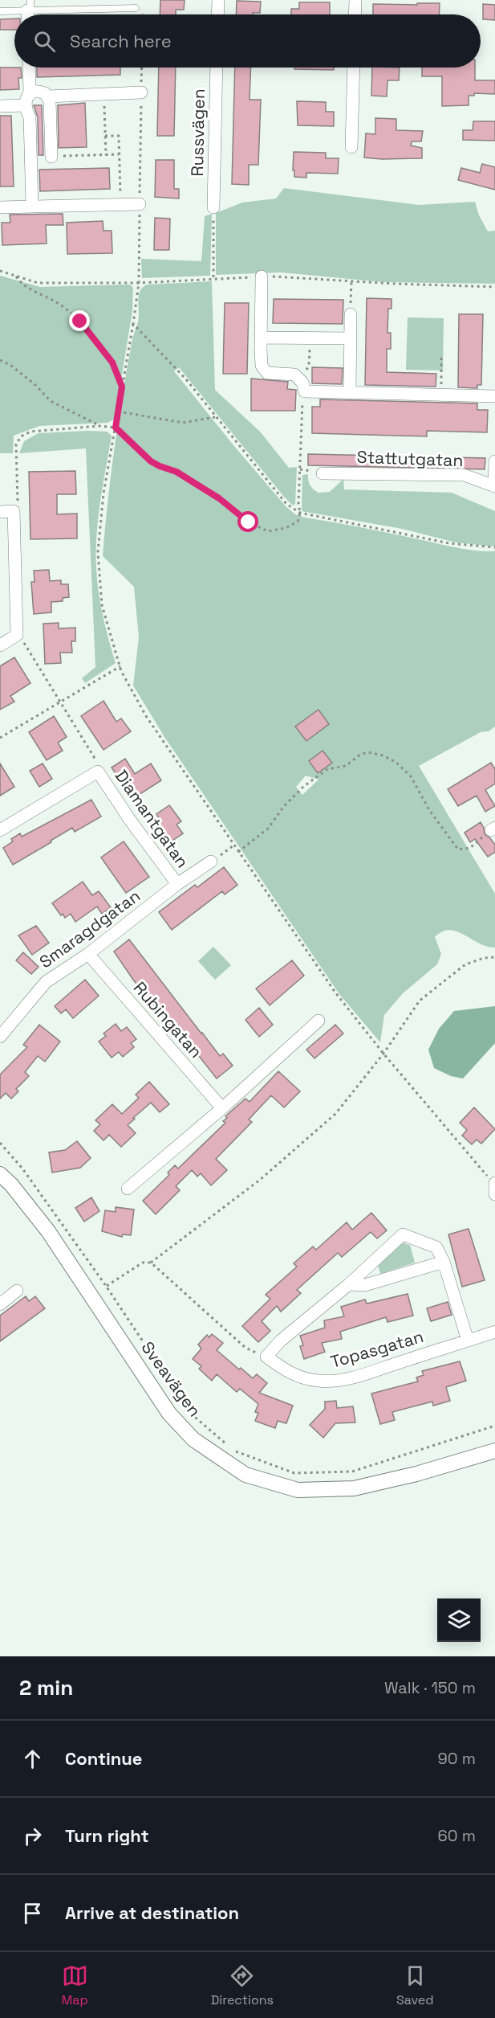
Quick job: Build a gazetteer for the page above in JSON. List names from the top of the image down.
{
  "streets": {
    "street": [
      "Russvägen",
      "Stattutgatan",
      "Diamantgatan",
      "Smaragdgatan",
      "Rubingatan",
      "Topasgatan",
      "Sveavägen"
    ]
  },
  "crossings": [
    ["Diamantgatan", "Smaragdgatan"],
    ["Smaragdgatan", "Rubingatan"]
  ],
  "page": {
    "search": "Search here",
    "heading": ["2 min", "Walk · 150 m"],
    "list": [
      ["Continue", "90 m"],
      ["Turn right", "60 m"],
      "Arrive at destination"
    ],
    "nav": ["Map", "Directions", "Saved"]
  }
}
